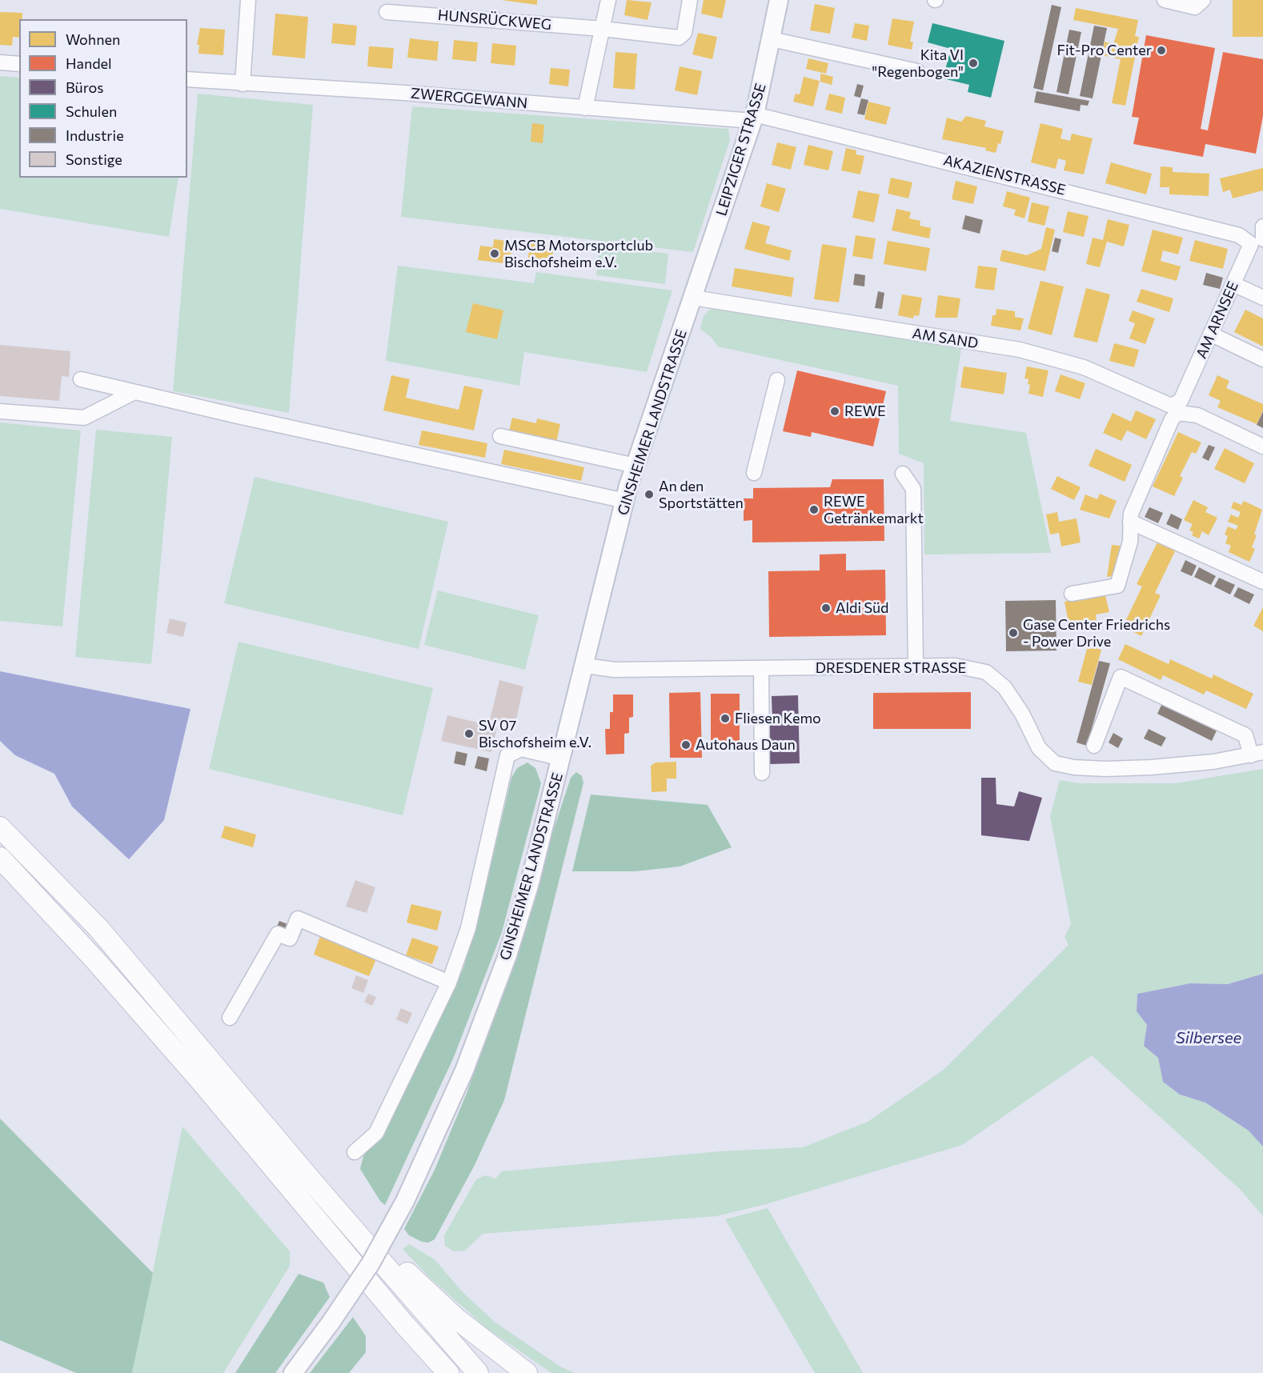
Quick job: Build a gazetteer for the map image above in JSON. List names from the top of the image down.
{
  "streets": {
    "main road": ["LEIPZIGER STRASSE", "GINSHEIMER LANDSTRASSE"],
    "street": [
      "HUNSRÜCKWEG",
      "ZWERGGEWANN",
      "AKAZIENSTRASSE",
      "AM ARNSEE",
      "AM SAND",
      "DRESDENER STRASSE"
    ]
  },
  "crossings": [
    ["ZWERGGEWANN", "LEIPZIGER STRASSE"],
    ["ZWERGGEWANN", "AKAZIENSTRASSE"],
    ["LEIPZIGER STRASSE", "AKAZIENSTRASSE"],
    ["LEIPZIGER STRASSE", "AM SAND"],
    ["LEIPZIGER STRASSE", "GINSHEIMER LANDSTRASSE"],
    ["AKAZIENSTRASSE", "AM ARNSEE"],
    ["AM ARNSEE", "AM SAND"],
    ["AM SAND", "GINSHEIMER LANDSTRASSE"],
    ["GINSHEIMER LANDSTRASSE", "DRESDENER STRASSE"]
  ],
  "water": ["Silbersee"],
  "places": [
    "Fit-Pro Center",
    "Kita VI \"Regenbogen\"",
    "MSCB Motorsportclub Bischofsheim e.V.",
    "REWE",
    "An den Sportstätten",
    "REWE Getränkemarkt",
    "Aldi Süd",
    "Gase Center Friedrichs - Power Drive",
    "Fliesen Kemo",
    "SV 07 Bischofsheim e.V.",
    "Autohaus Daun"
  ],
  "legend": [
    "Wohnen",
    "Handel",
    "Büros",
    "Schulen",
    "Industrie",
    "Sonstige"
  ]
}
